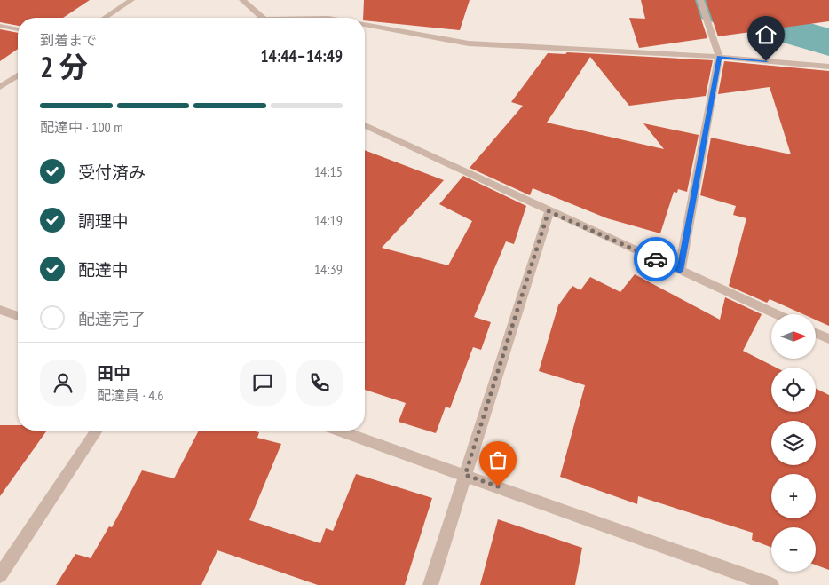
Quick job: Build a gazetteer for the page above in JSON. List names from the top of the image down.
{
  "north": "right",
  "page": {
    "heading": ["2 分", "到着まで", "14:44–14:49"],
    "panel": ["田中", "配達員 · 4.6"],
    "bar": "配達中 · 100 m",
    "list": [
      ["受付済み", "14:15"],
      ["調理中", "14:19"],
      ["配達中", "14:39"],
      "配達完了"
    ],
    "map_buttons": ["+", "−"]
  }
}
